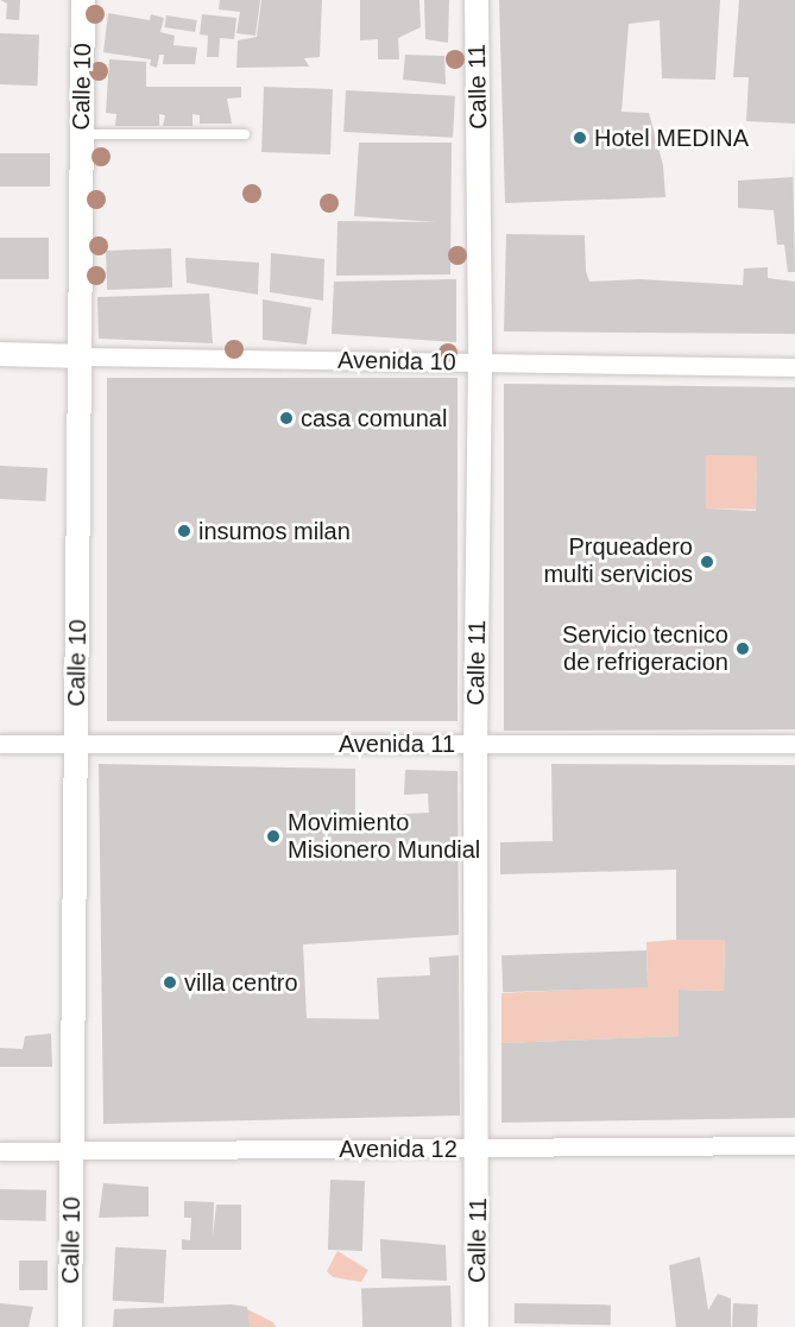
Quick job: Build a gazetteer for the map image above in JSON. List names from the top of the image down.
{
  "streets": {
    "street": [
      "Calle 10",
      "Calle 11",
      "Avenida 10",
      "Avenida 11",
      "Avenida 12"
    ]
  },
  "crossings": [
    ["Calle 10", "Avenida 10"],
    ["Calle 10", "Avenida 11"],
    ["Calle 10", "Avenida 12"],
    ["Calle 11", "Avenida 10"],
    ["Calle 11", "Avenida 11"],
    ["Calle 11", "Avenida 12"]
  ],
  "places": [
    "Hotel MEDINA",
    "casa comunal",
    "insumos milan",
    "Prqueadero multi servicios",
    "Servicio tecnico de refrigeracion",
    "Movimiento Misionero Mundial",
    "villa centro"
  ]
}
